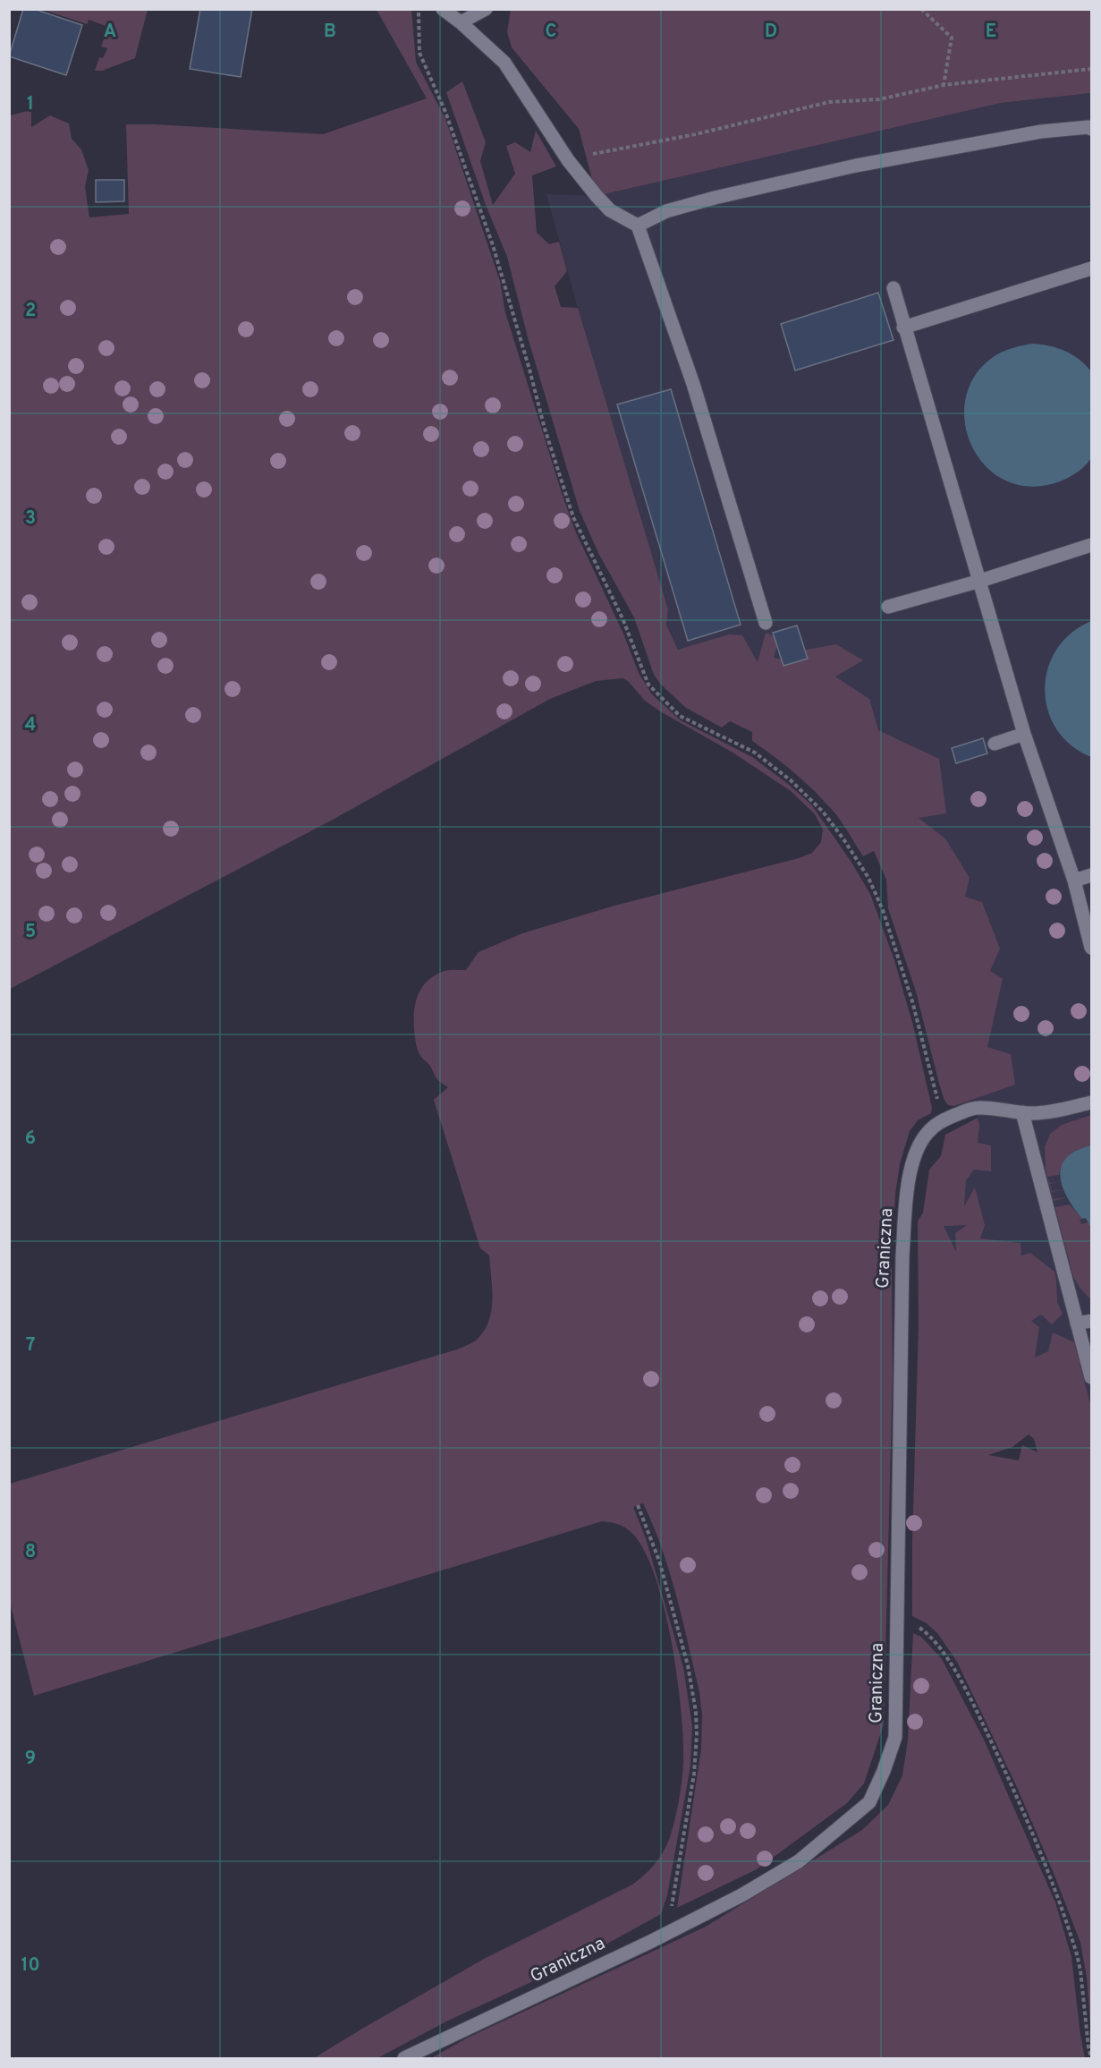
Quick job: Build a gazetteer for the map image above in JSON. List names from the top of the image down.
{
  "streets": {
    "street": ["Graniczna"]
  },
  "grid": {
    "columns": [
      "A",
      "B",
      "C",
      "D",
      "E"
    ],
    "rows": [
      "1",
      "2",
      "3",
      "4",
      "5",
      "6",
      "7",
      "8",
      "9",
      "10"
    ]
  }
}
